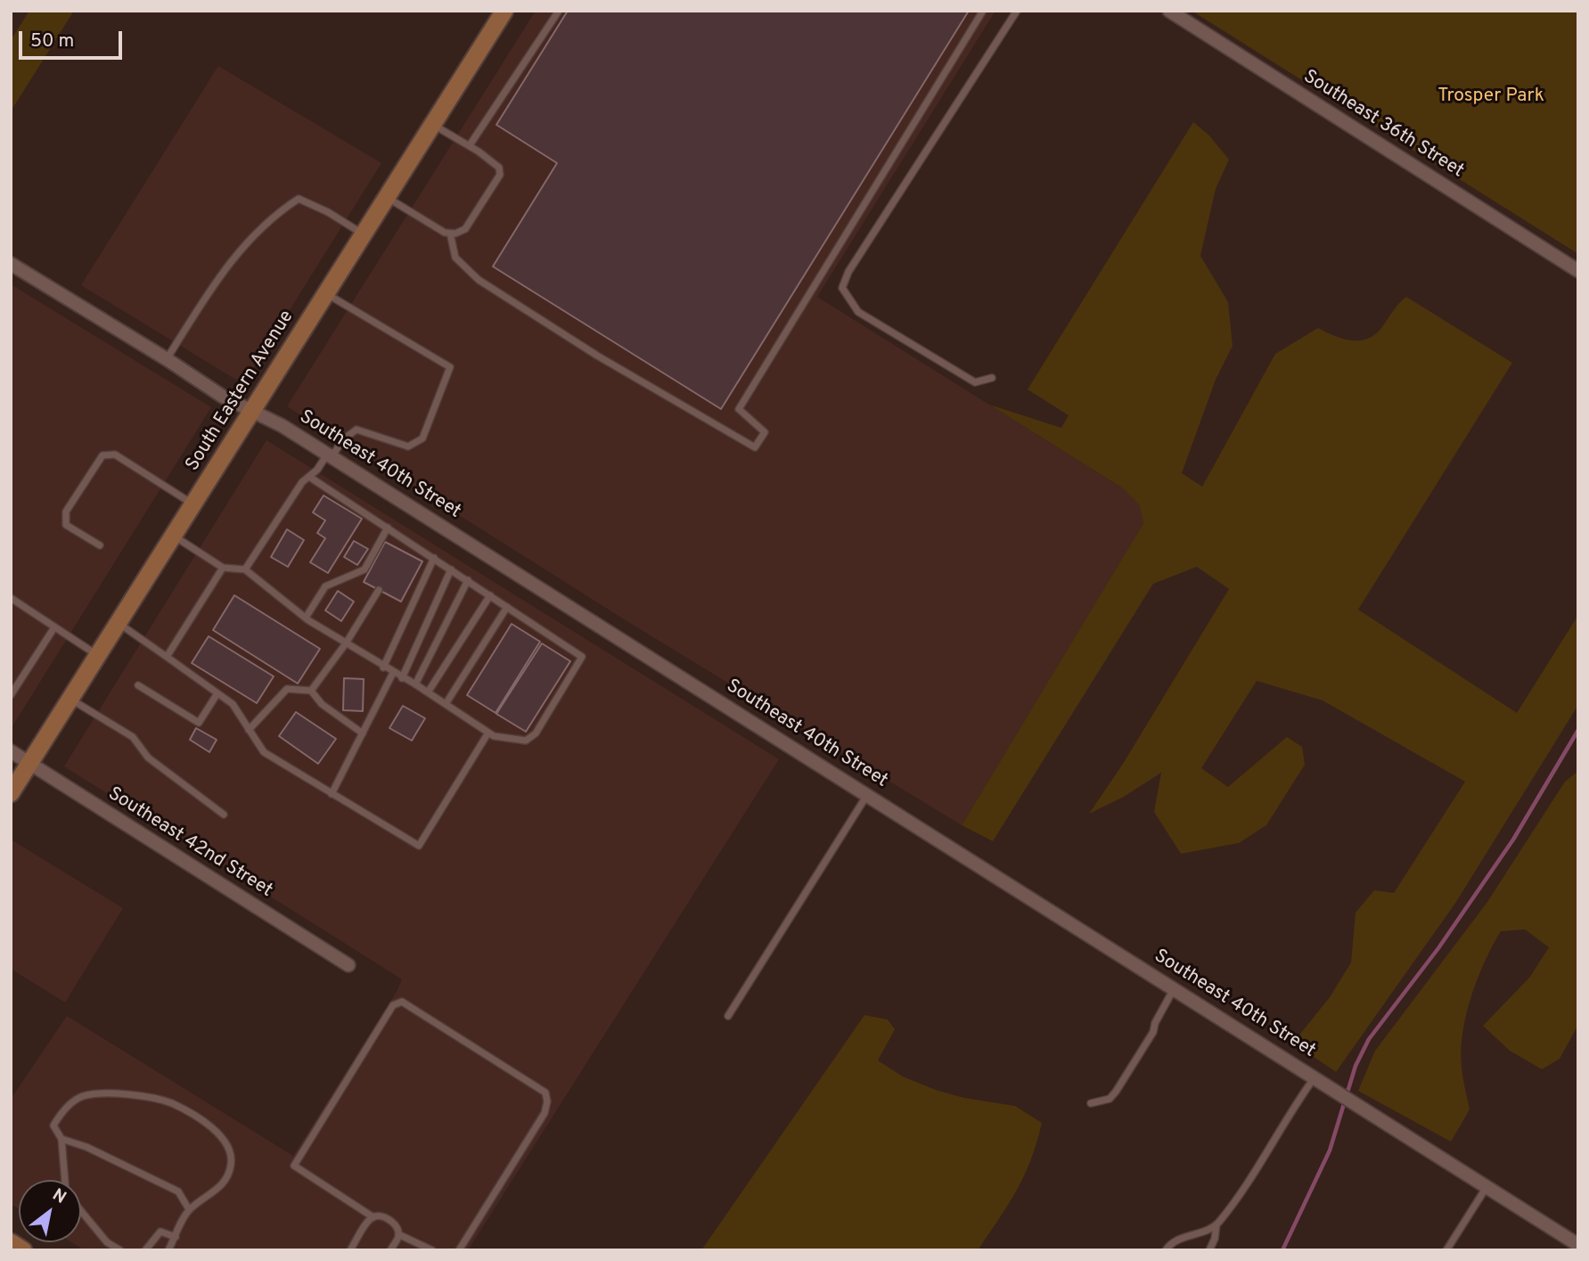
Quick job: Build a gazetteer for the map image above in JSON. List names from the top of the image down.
{
  "streets": {
    "main road": ["South Eastern Avenue"],
    "street": ["Southeast 36th Street", "Southeast 40th Street", "Southeast 42nd Street"]
  },
  "crossings": [
    ["South Eastern Avenue", "Southeast 40th Street"],
    ["South Eastern Avenue", "Southeast 42nd Street"]
  ],
  "parks": ["Trosper Park"],
  "scale_bar": "50 m",
  "north": "top right"
}
